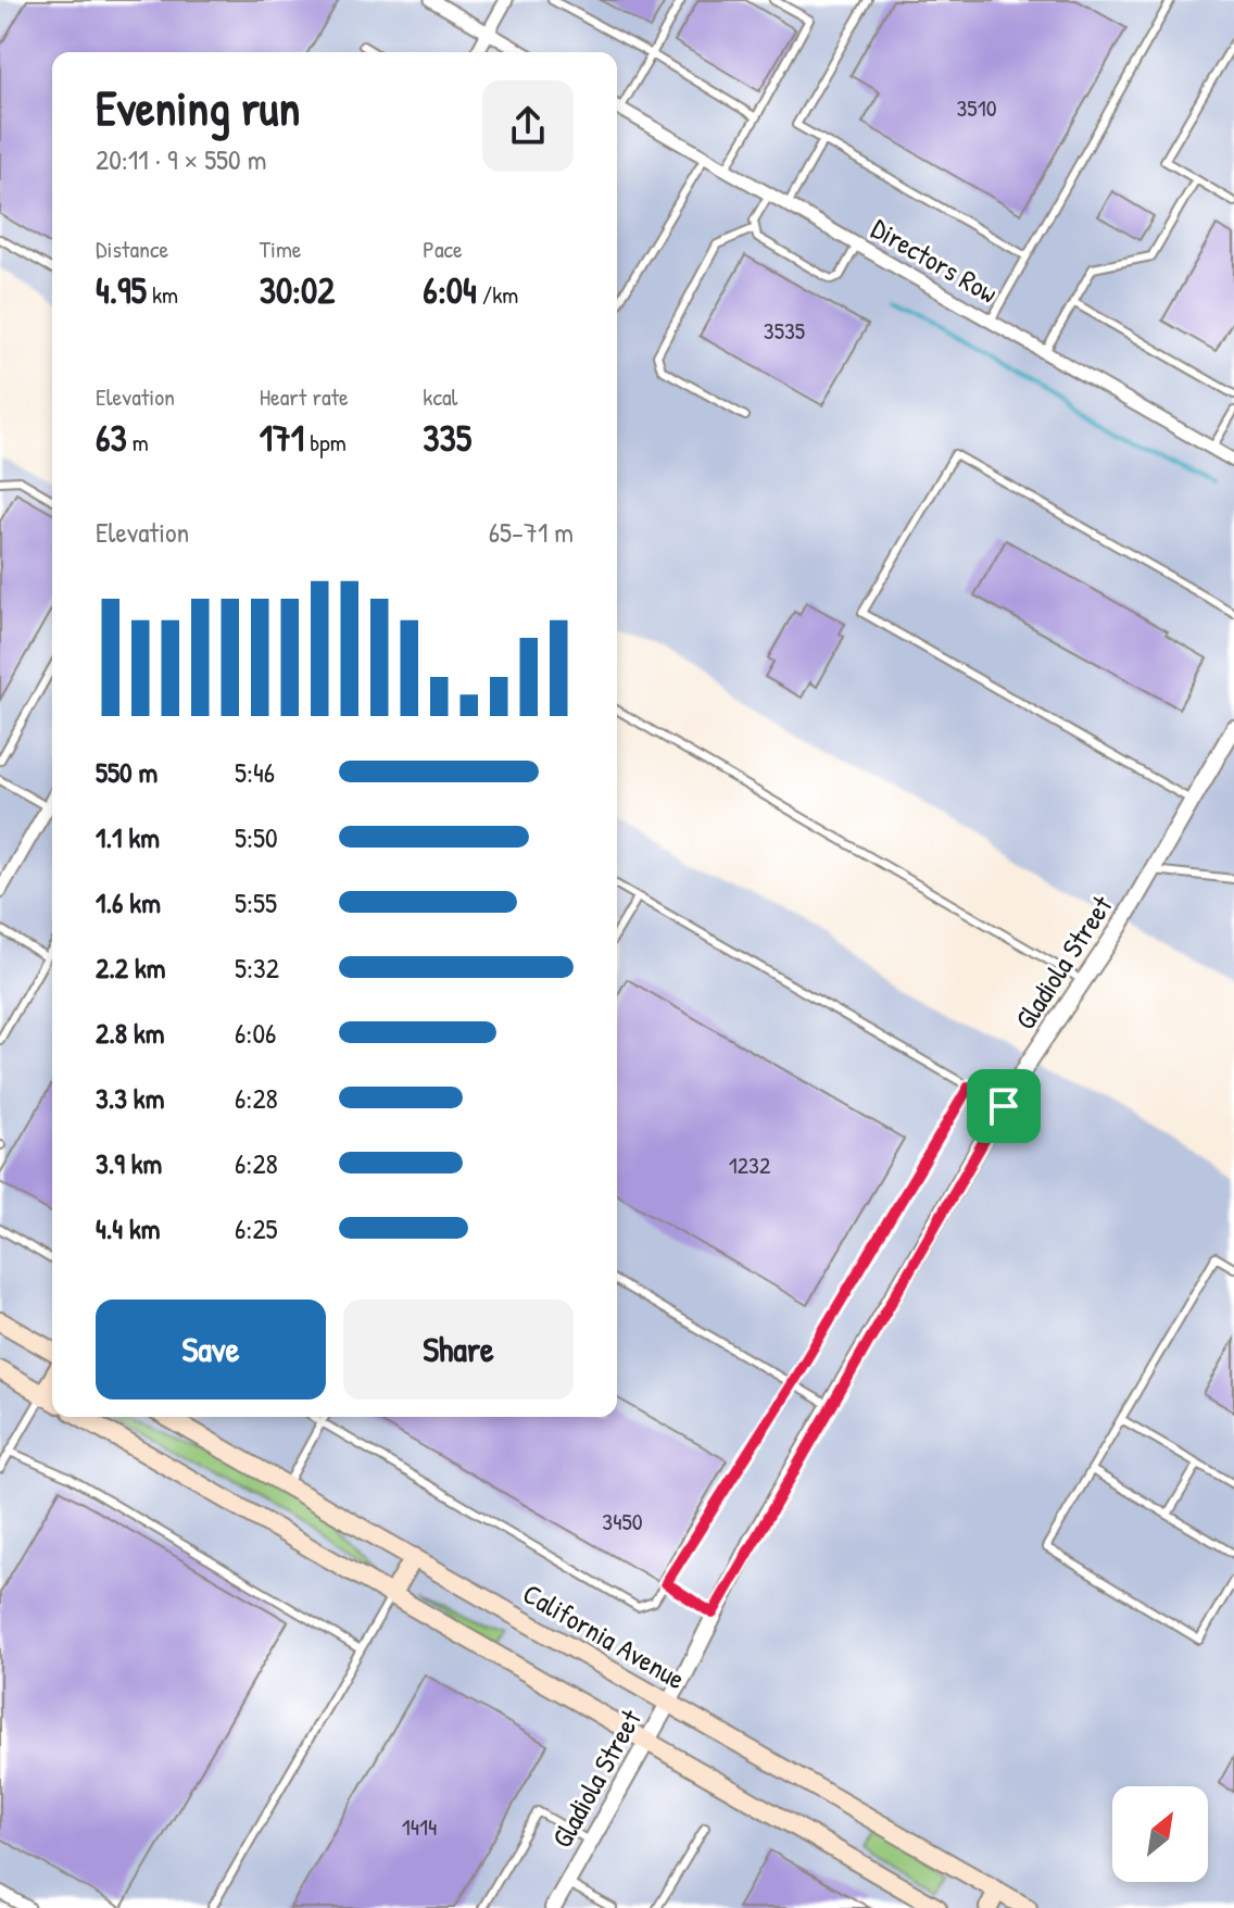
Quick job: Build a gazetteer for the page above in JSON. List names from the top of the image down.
{
  "streets": {
    "main road": ["California Avenue"],
    "street": ["Directors Row", "Gladiola Street"]
  },
  "crossings": [
    ["Gladiola Street", "California Avenue"]
  ],
  "house_numbers": [
    "3510",
    "3535",
    "1232",
    "3450",
    "1414"
  ],
  "north": "top right",
  "page": {
    "heading": ["Evening run", "20:11 · 9 × 550 m"],
    "stats": [
      ["Distance", "4.95 km"],
      ["Time", "30:02"],
      ["Pace", "6:04 /km"],
      ["Elevation", "63 m"],
      ["Heart rate", "171 bpm"],
      ["kcal", "335"]
    ],
    "chart": ["Elevation", "65–71 m"],
    "list": [
      {
        "name": "550 m",
        "note": "5:46"
      },
      {
        "name": "1.1 km",
        "note": "5:50"
      },
      {
        "name": "1.6 km",
        "note": "5:55"
      },
      {
        "name": "2.2 km",
        "note": "5:32"
      },
      {
        "name": "2.8 km",
        "note": "6:06"
      },
      {
        "name": "3.3 km",
        "note": "6:28"
      },
      {
        "name": "3.9 km",
        "note": "6:28"
      },
      {
        "name": "4.4 km",
        "note": "6:25"
      }
    ],
    "buttons": ["Save", "Share"]
  }
}
